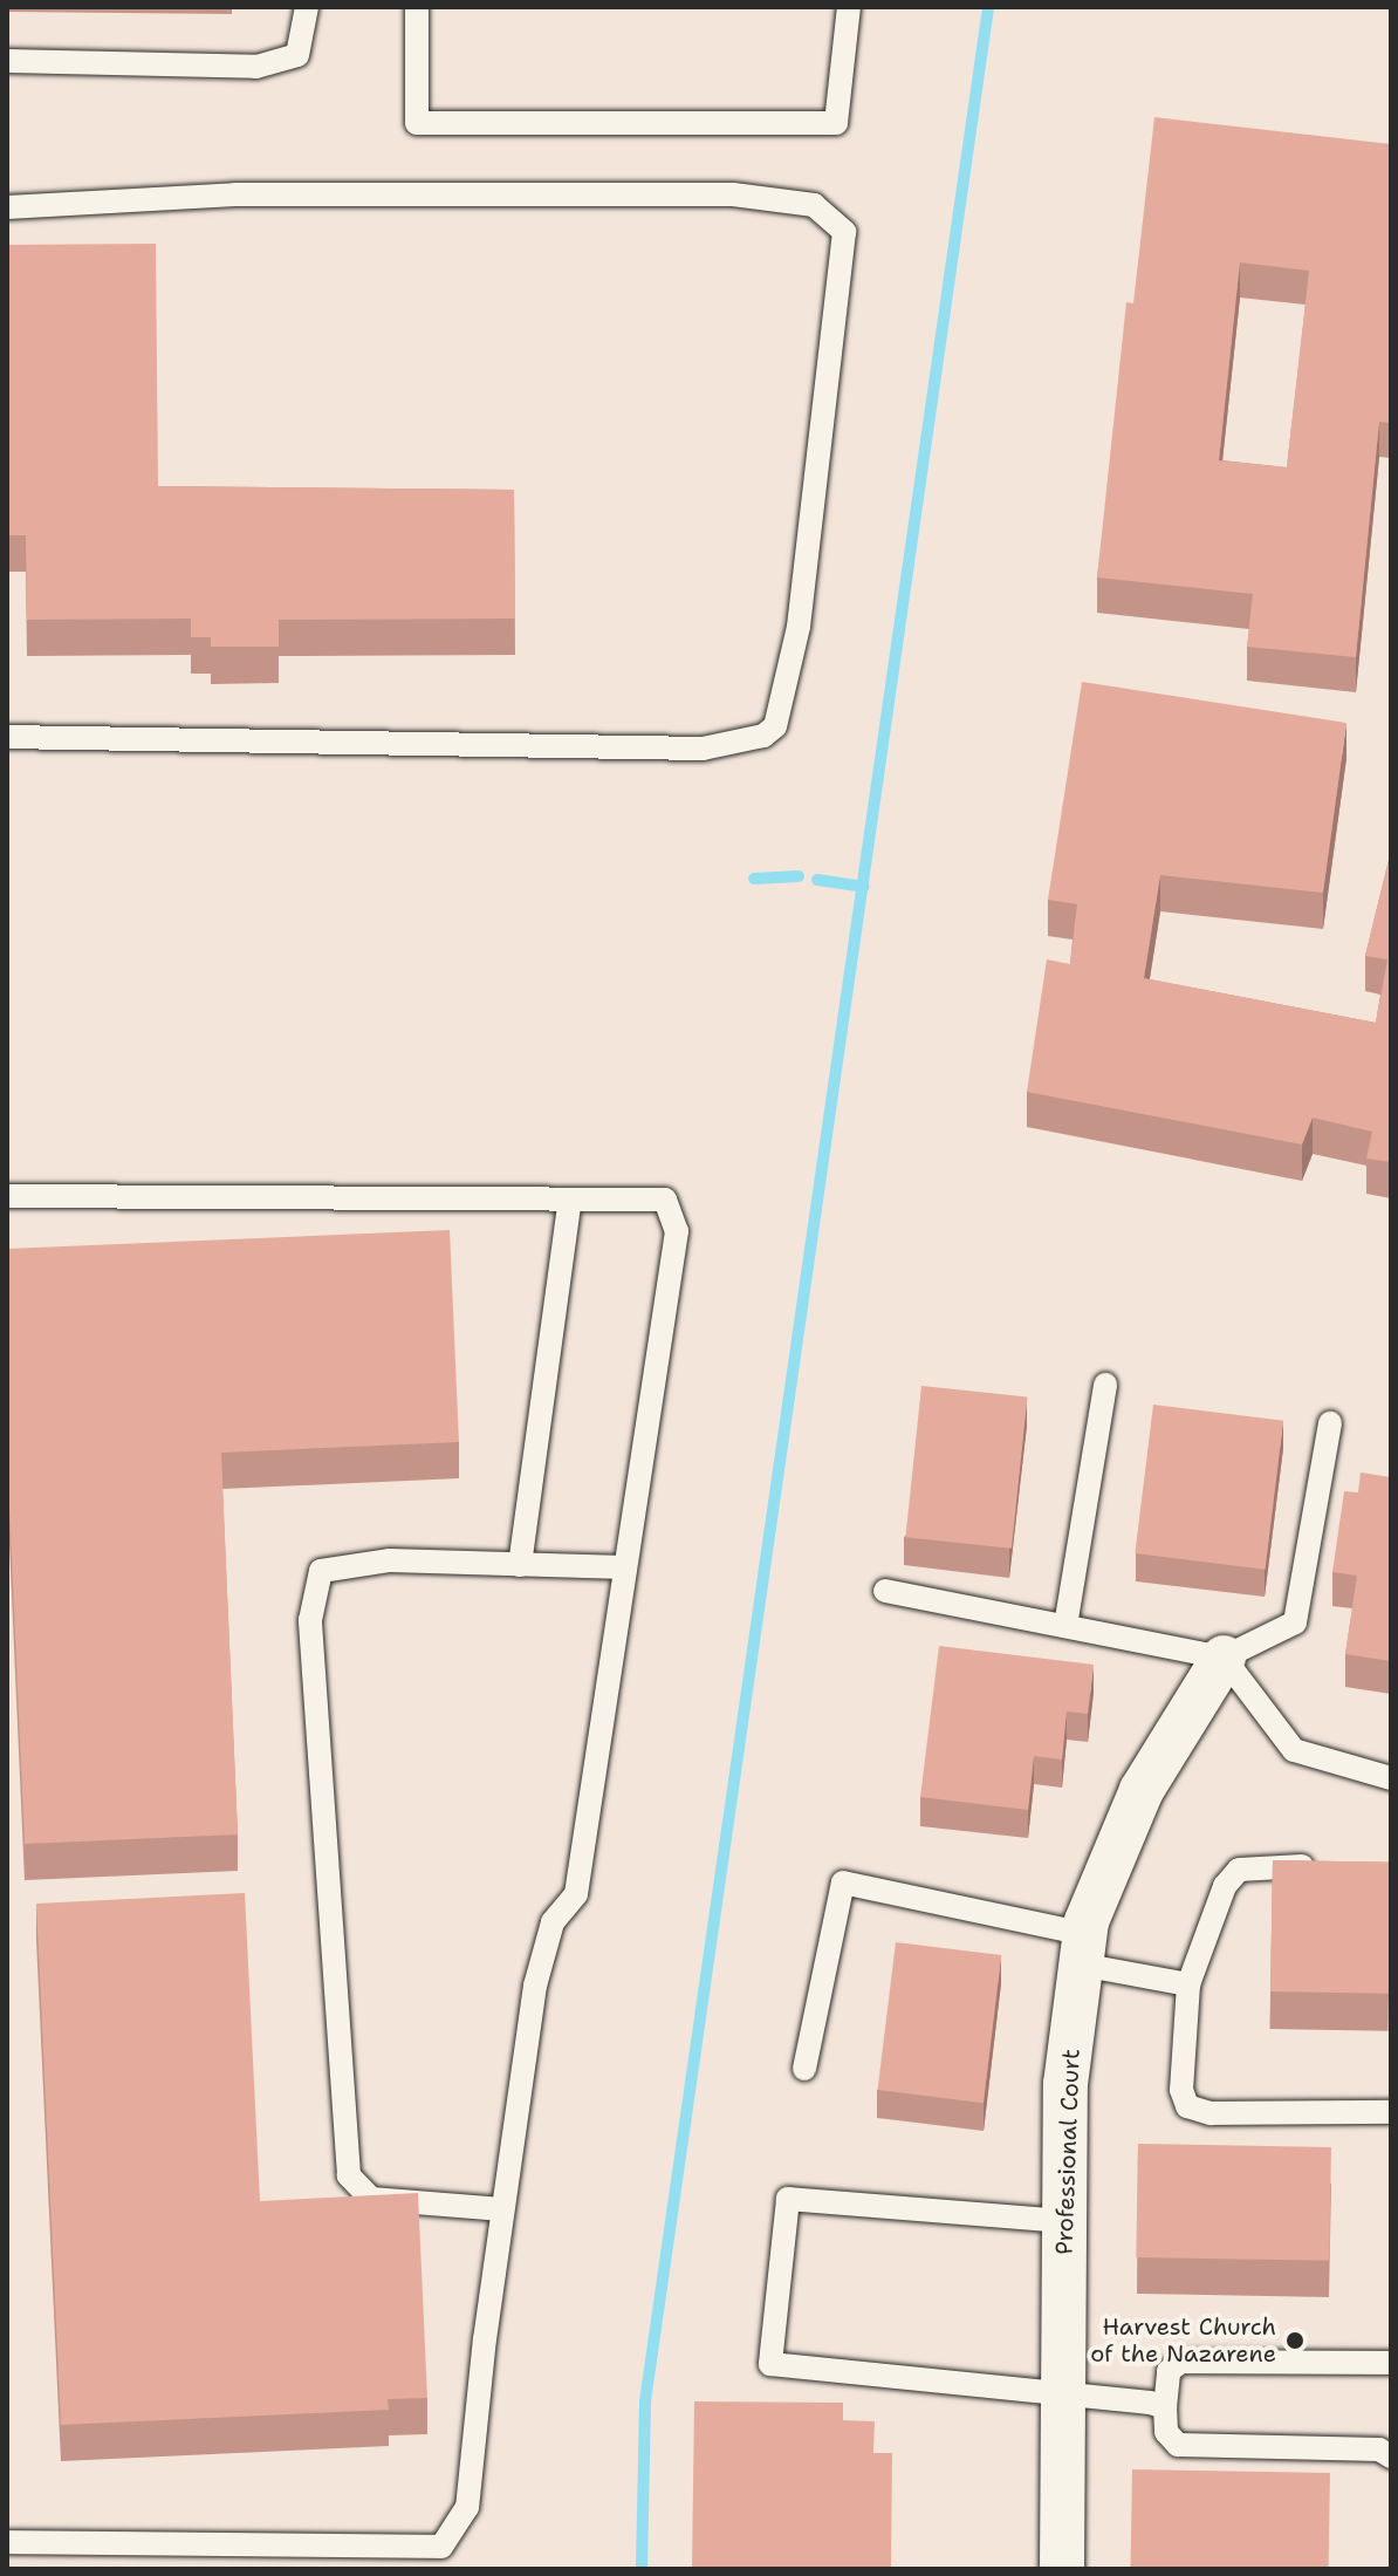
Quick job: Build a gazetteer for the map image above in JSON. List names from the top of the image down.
{
  "streets": {
    "street": ["Professional Court"]
  },
  "places": ["Harvest Church of the Nazarene"]
}
